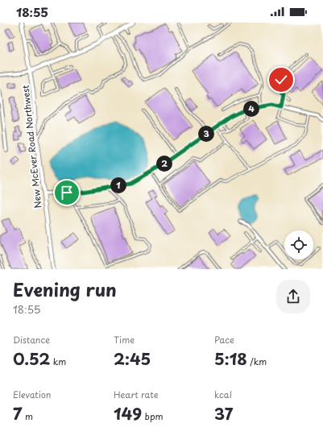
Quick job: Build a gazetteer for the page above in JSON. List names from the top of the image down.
{
  "streets": {
    "street": ["New McEver Road Northwest"]
  },
  "page": {
    "status": "18:55",
    "pins": [
      "4",
      "3",
      "2",
      "1"
    ],
    "heading": ["Evening run", "18:55"],
    "stats": [
      ["Distance", "0.52 km"],
      ["Time", "2:45"],
      ["Pace", "5:18 /km"],
      ["Elevation", "7 m"],
      ["Heart rate", "149 bpm"],
      ["kcal", "37"]
    ]
  }
}
